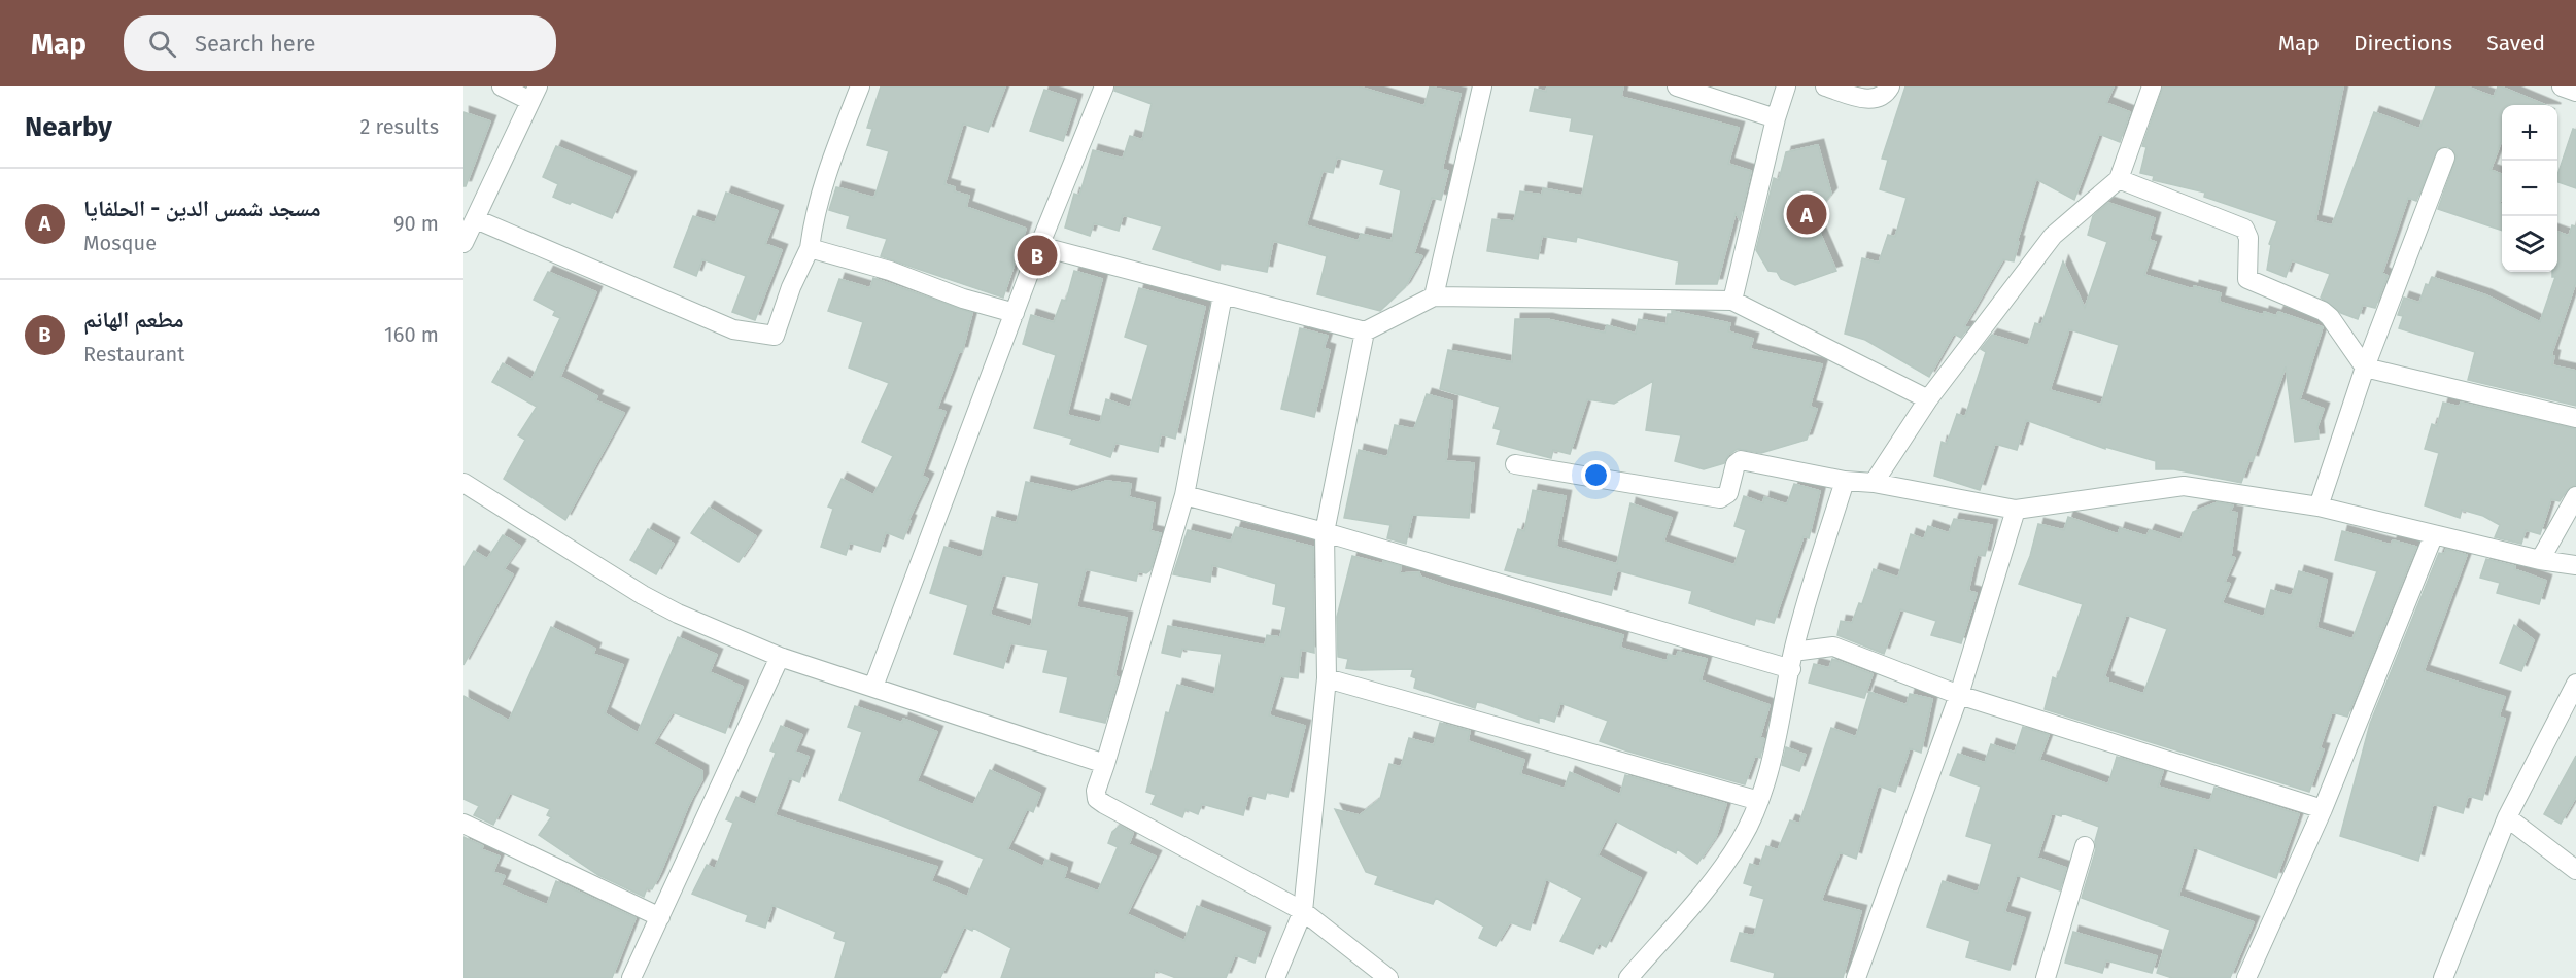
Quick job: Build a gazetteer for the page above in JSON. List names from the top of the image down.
{
  "page": {
    "header": "Map",
    "search": "Search here",
    "nav": ["Map", "Directions", "Saved"],
    "heading": ["Nearby", "2 results"],
    "map_buttons": ["+", "−"],
    "list": [
      {
        "mark": "A",
        "name": "مسجد شمس الدين - الحلفايا",
        "note": "Mosque",
        "value": "90 m"
      },
      {
        "mark": "B",
        "name": "مطعم الهانم",
        "note": "Restaurant",
        "value": "160 m"
      }
    ],
    "pins": ["A", "B"]
  }
}
